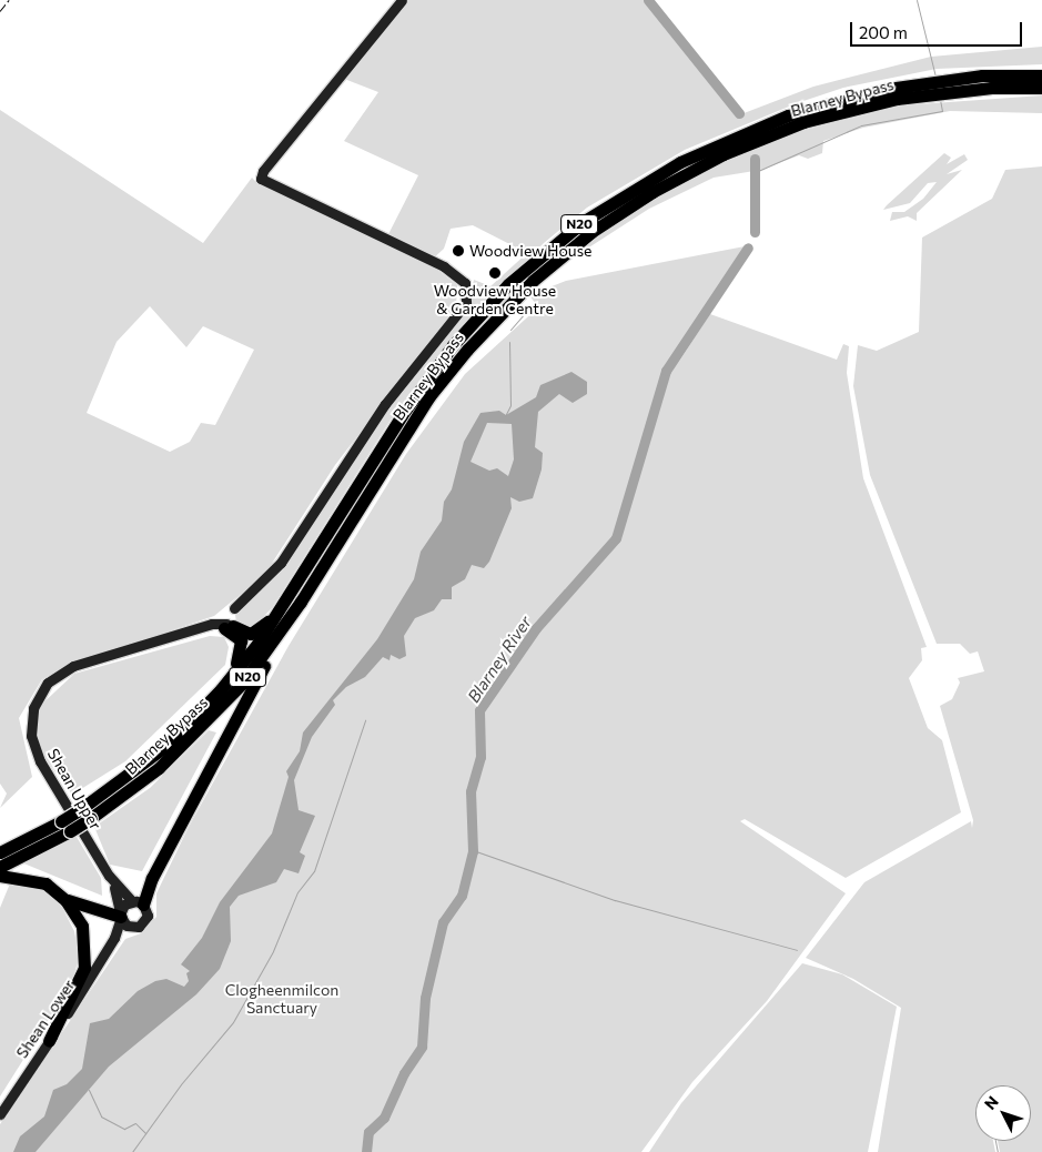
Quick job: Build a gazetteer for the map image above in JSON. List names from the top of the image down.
{
  "streets": {
    "highway": ["Blarney Bypass", "N20"],
    "street": ["Shean Upper", "Shean Lower"]
  },
  "crossings": [
    ["Shean Upper", "Shean Lower"]
  ],
  "water": ["Blarney River"],
  "parks": ["Clogheenmilcon Sanctuary"],
  "places": ["Woodview House", "Woodview House & Garden Centre"],
  "scale_bar": "200 m",
  "north": "top left"
}
